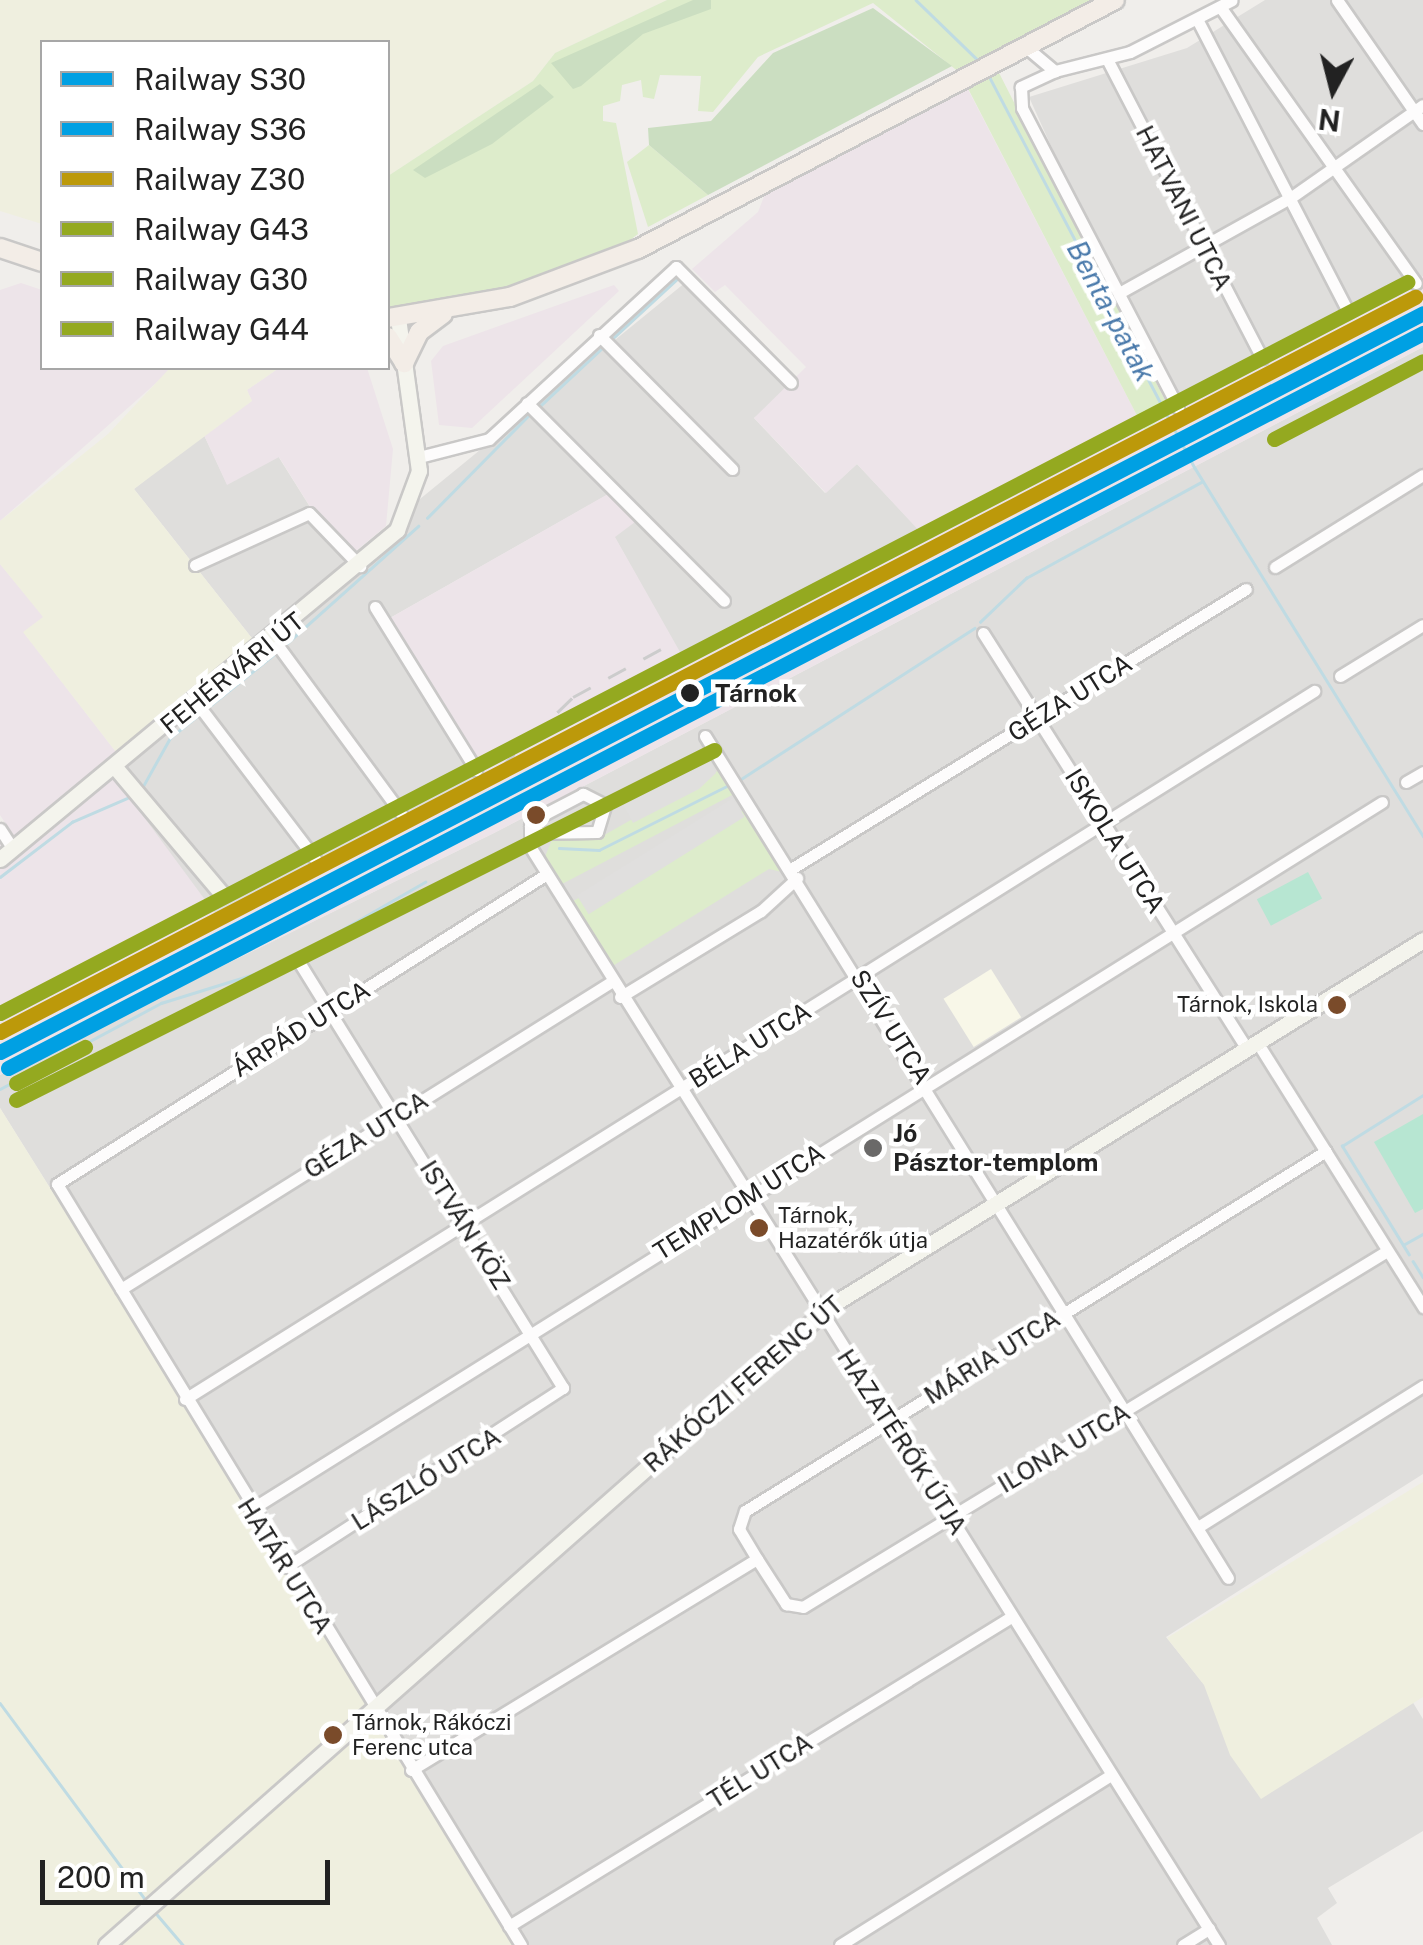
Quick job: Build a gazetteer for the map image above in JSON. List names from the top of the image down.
{
  "streets": {
    "street": [
      "HATVANI UTCA",
      "FEHÉRVÁRI ÚT",
      "GÉZA UTCA",
      "ISKOLA UTCA",
      "SZÍV UTCA",
      "ÁRPÁD UTCA",
      "BÉLA UTCA",
      "TEMPLOM UTCA",
      "ISTVÁN KÖZ",
      "MÁRIA UTCA",
      "RÁKÓCZI FERENC ÚT",
      "HAZATÉRŐK ÚTJA",
      "ILONA UTCA",
      "LÁSZLÓ UTCA",
      "HATÁR UTCA",
      "TÉL UTCA"
    ]
  },
  "crossings": [
    ["GÉZA UTCA", "ISKOLA UTCA"],
    ["GÉZA UTCA", "SZÍV UTCA"],
    ["GÉZA UTCA", "ISTVÁN KÖZ"],
    ["GÉZA UTCA", "HAZATÉRŐK ÚTJA"],
    ["GÉZA UTCA", "HATÁR UTCA"],
    ["ISKOLA UTCA", "BÉLA UTCA"],
    ["ISKOLA UTCA", "TEMPLOM UTCA"],
    ["ISKOLA UTCA", "MÁRIA UTCA"],
    ["ISKOLA UTCA", "RÁKÓCZI FERENC ÚT"],
    ["ISKOLA UTCA", "ILONA UTCA"],
    ["SZÍV UTCA", "BÉLA UTCA"],
    ["SZÍV UTCA", "TEMPLOM UTCA"],
    ["SZÍV UTCA", "MÁRIA UTCA"],
    ["SZÍV UTCA", "RÁKÓCZI FERENC ÚT"],
    ["SZÍV UTCA", "ILONA UTCA"],
    ["ÁRPÁD UTCA", "ISTVÁN KÖZ"],
    ["ÁRPÁD UTCA", "HAZATÉRŐK ÚTJA"],
    ["ÁRPÁD UTCA", "HATÁR UTCA"],
    ["BÉLA UTCA", "ISTVÁN KÖZ"],
    ["BÉLA UTCA", "HAZATÉRŐK ÚTJA"],
    ["BÉLA UTCA", "HATÁR UTCA"],
    ["TEMPLOM UTCA", "ISTVÁN KÖZ"],
    ["TEMPLOM UTCA", "HAZATÉRŐK ÚTJA"],
    ["TEMPLOM UTCA", "HATÁR UTCA"],
    ["ISTVÁN KÖZ", "LÁSZLÓ UTCA"],
    ["MÁRIA UTCA", "HAZATÉRŐK ÚTJA"],
    ["MÁRIA UTCA", "ILONA UTCA"],
    ["RÁKÓCZI FERENC ÚT", "HAZATÉRŐK ÚTJA"],
    ["RÁKÓCZI FERENC ÚT", "HATÁR UTCA"],
    ["HAZATÉRŐK ÚTJA", "ILONA UTCA"],
    ["HAZATÉRŐK ÚTJA", "TÉL UTCA"],
    ["LÁSZLÓ UTCA", "HATÁR UTCA"],
    ["HATÁR UTCA", "TÉL UTCA"]
  ],
  "water": ["Benta-patak"],
  "places": [
    "Tárnok",
    "Tárnok, Iskola",
    "Jó Pásztor-templom",
    "Tárnok, Hazatérők útja",
    "Tárnok, Rákóczi Ferenc utca"
  ],
  "lines": [
    "rail line G30",
    "rail line Z30",
    "rail line S30",
    "rail line S36",
    "rail line G43",
    "rail line G44"
  ],
  "legend": [
    "Railway S30",
    "Railway S36",
    "Railway Z30",
    "Railway G43",
    "Railway G30",
    "Railway G44"
  ],
  "scale_bar": "200 m",
  "north": "bottom"
}
